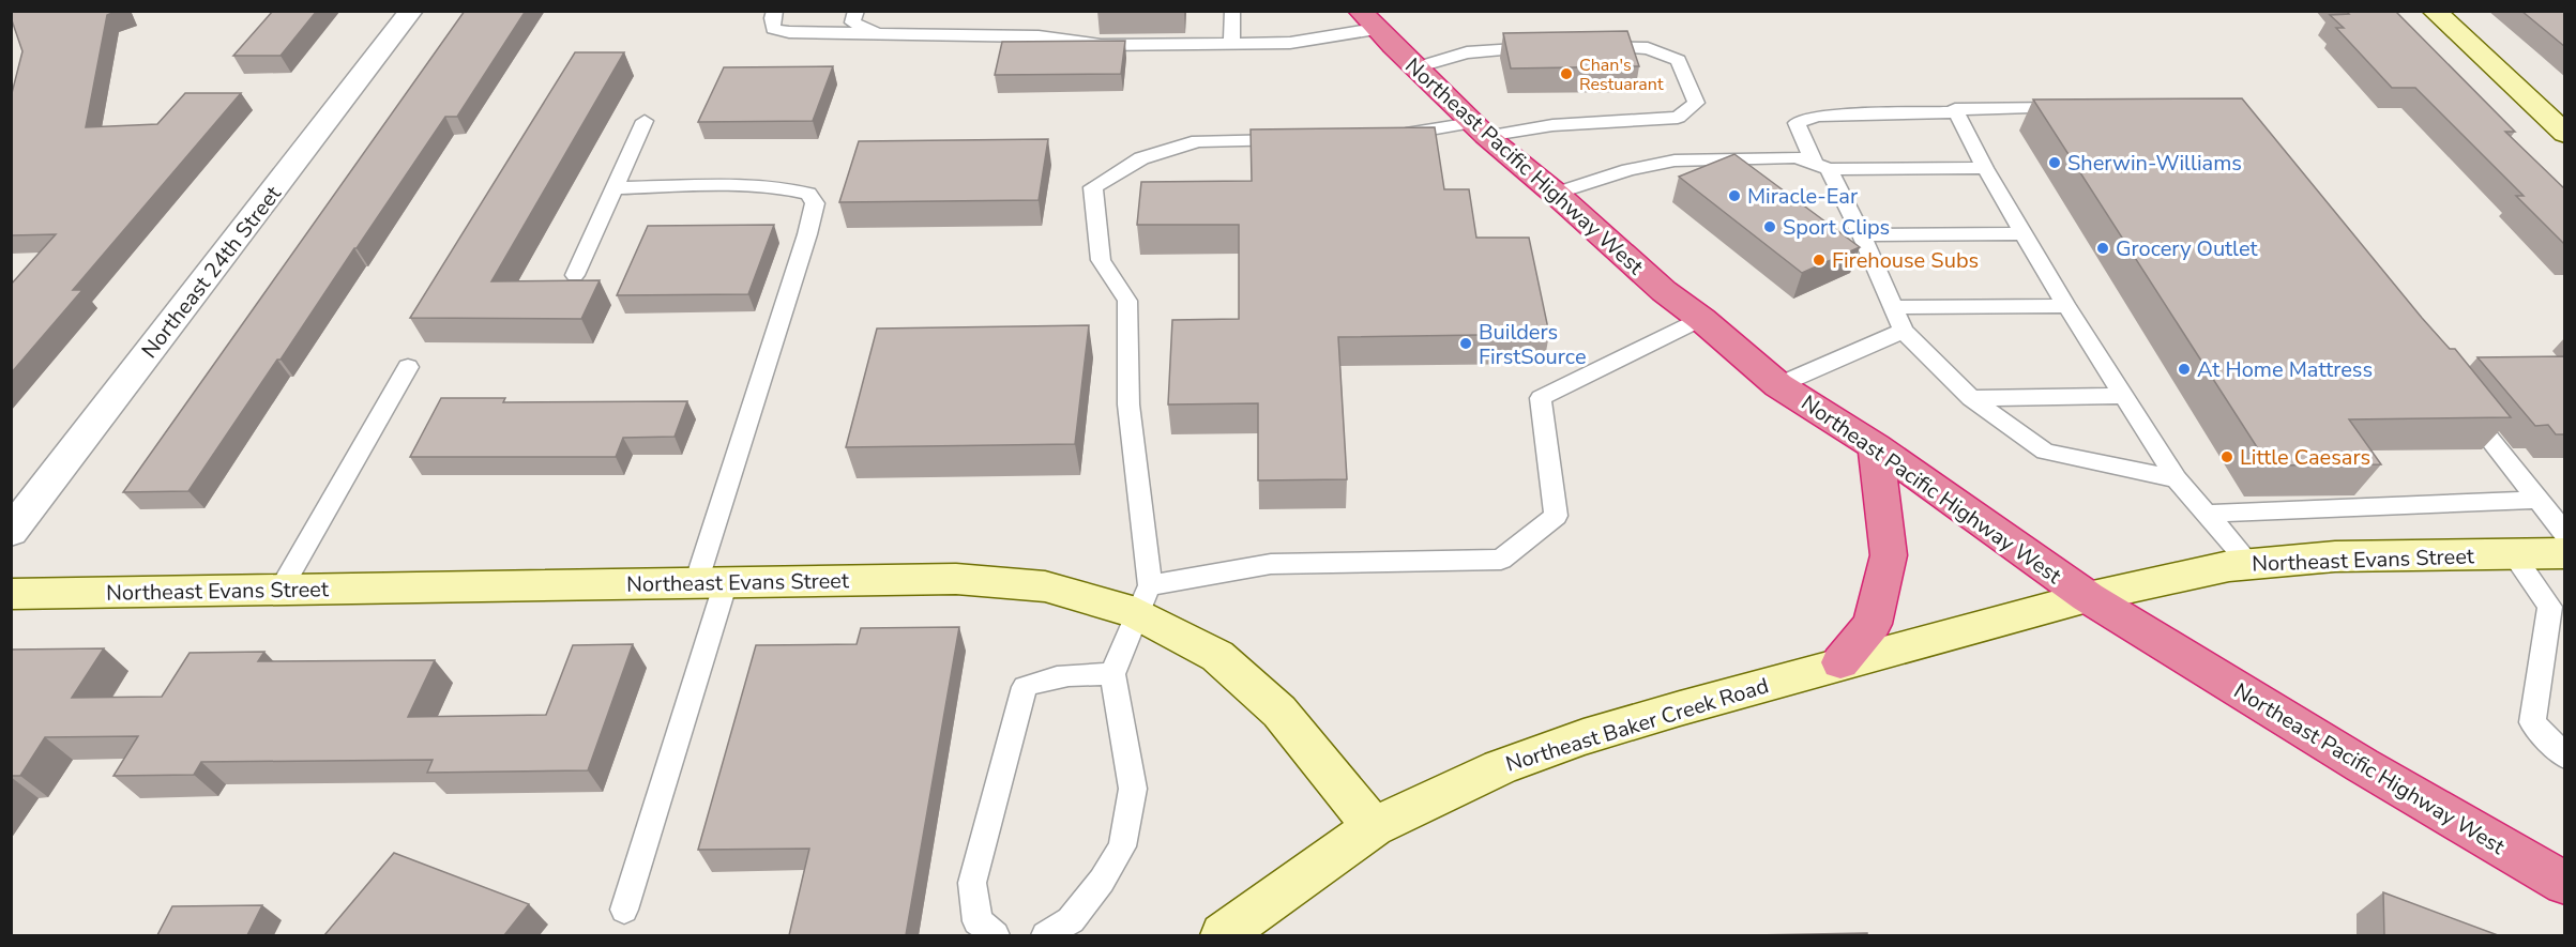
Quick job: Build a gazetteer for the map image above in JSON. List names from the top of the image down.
{
  "streets": {
    "highway": ["Northeast Pacific Highway West"],
    "street": ["Northeast 24th Street", "Northeast Evans Street", "Northeast Baker Creek Road"]
  },
  "crossings": [
    ["Northeast Pacific Highway West", "Northeast Evans Street"],
    ["Northeast Pacific Highway West", "Northeast Baker Creek Road"],
    ["Northeast Evans Street", "Northeast Baker Creek Road"]
  ],
  "places": [
    "Chan's Restuarant",
    "Sherwin-Williams",
    "Miracle-Ear",
    "Sport Clips",
    "Grocery Outlet",
    "Firehouse Subs",
    "Builders FirstSource",
    "At Home Mattress",
    "Little Caesars"
  ]
}
